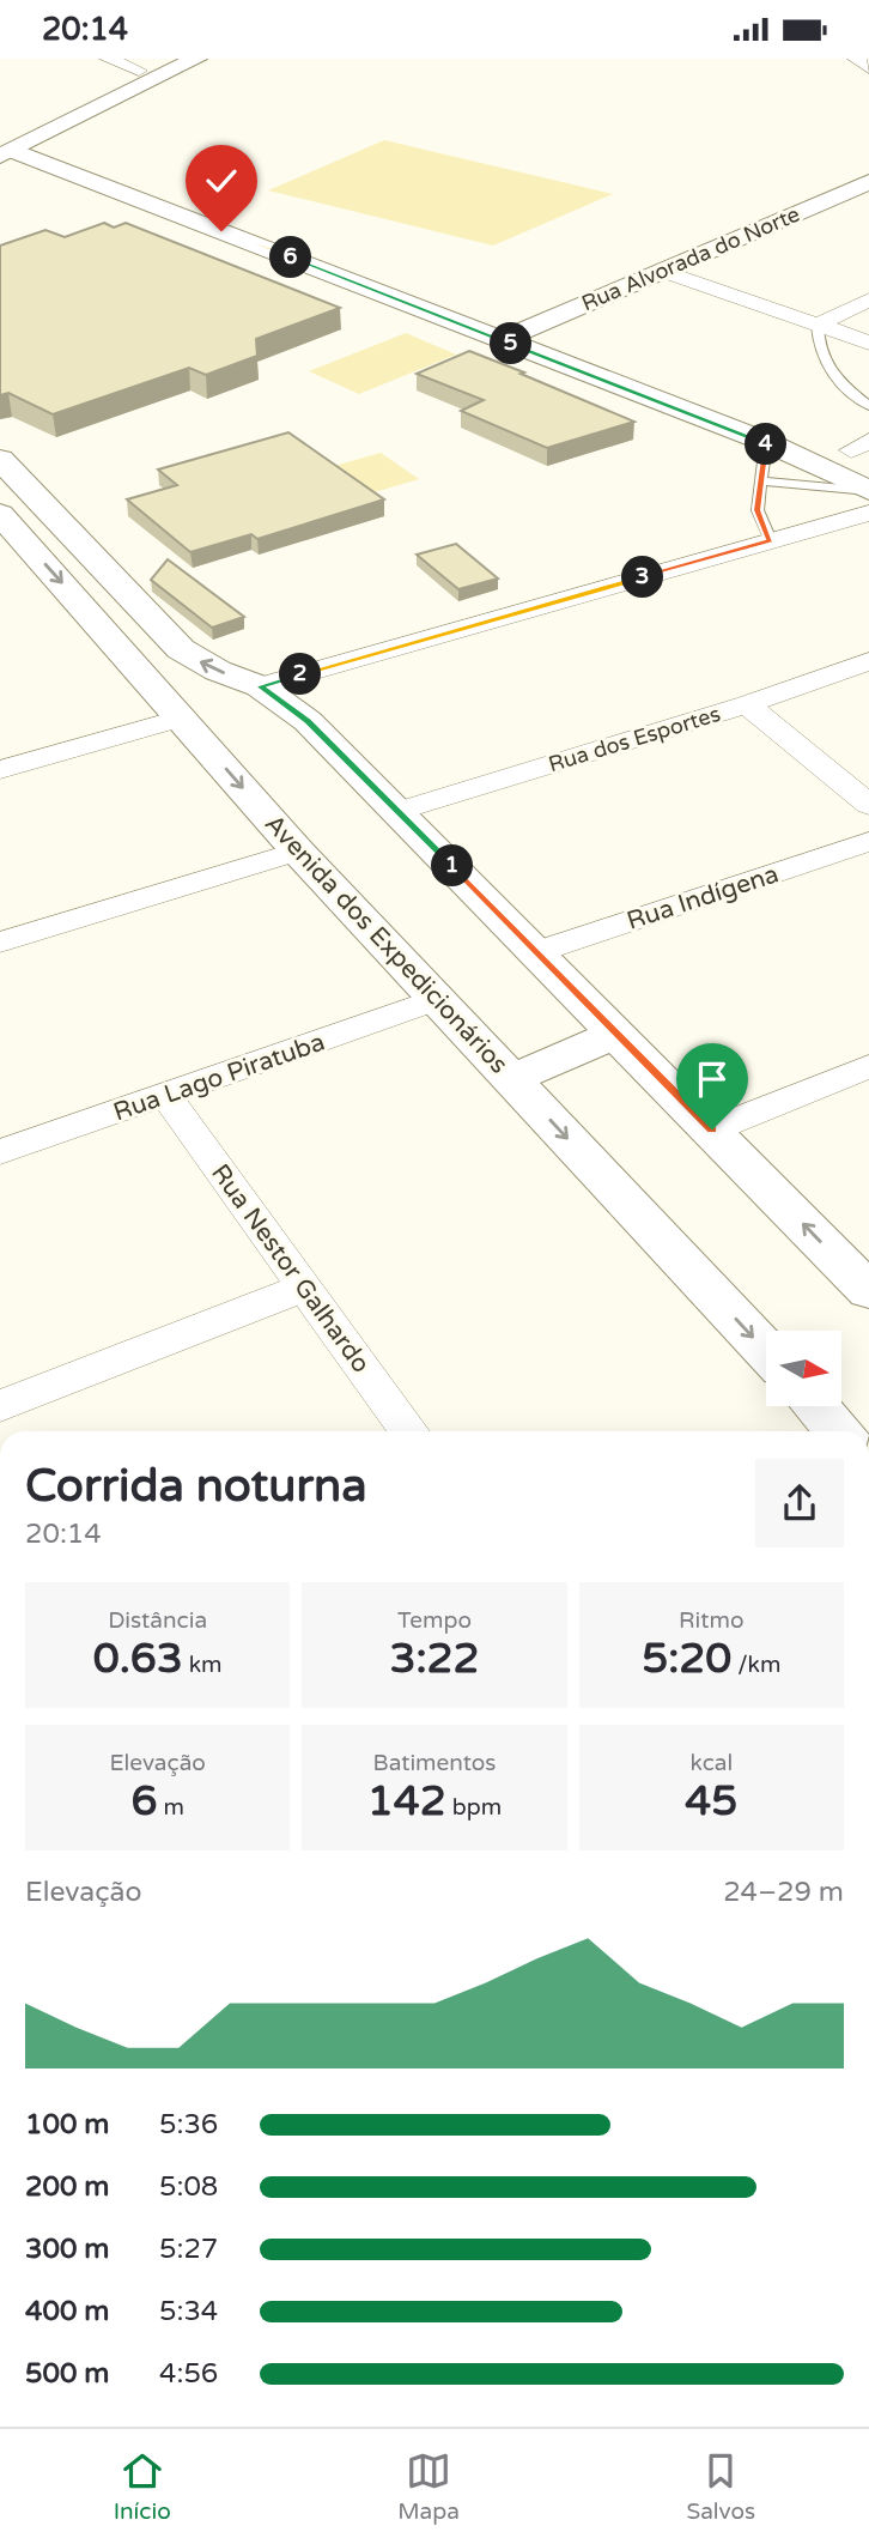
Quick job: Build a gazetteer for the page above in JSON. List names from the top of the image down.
{
  "streets": {
    "main road": ["Rua Alvorada do Norte", "Avenida dos Expedicionários"],
    "street": [
      "Rua dos Esportes",
      "Rua Indígena",
      "Rua Lago Piratuba",
      "Rua Nestor Galhardo"
    ]
  },
  "crossings": [
    ["Avenida dos Expedicionários", "Rua Lago Piratuba"],
    ["Rua Lago Piratuba", "Rua Nestor Galhardo"]
  ],
  "north": "right",
  "page": {
    "status": "20:14",
    "pins": [
      "6",
      "5",
      "4",
      "3",
      "2",
      "1"
    ],
    "heading": ["Corrida noturna", "20:14"],
    "stats": [
      ["Distância", "0.63 km"],
      ["Tempo", "3:22"],
      ["Ritmo", "5:20 /km"],
      ["Elevação", "6 m"],
      ["Batimentos", "142 bpm"],
      ["kcal", "45"]
    ],
    "chart": ["Elevação", "24–29 m"],
    "list": [
      {
        "name": "100 m",
        "note": "5:36"
      },
      {
        "name": "200 m",
        "note": "5:08"
      },
      {
        "name": "300 m",
        "note": "5:27"
      },
      {
        "name": "400 m",
        "note": "5:34"
      },
      {
        "name": "500 m",
        "note": "4:56"
      }
    ],
    "tabs": ["Início", "Mapa", "Salvos"]
  }
}
